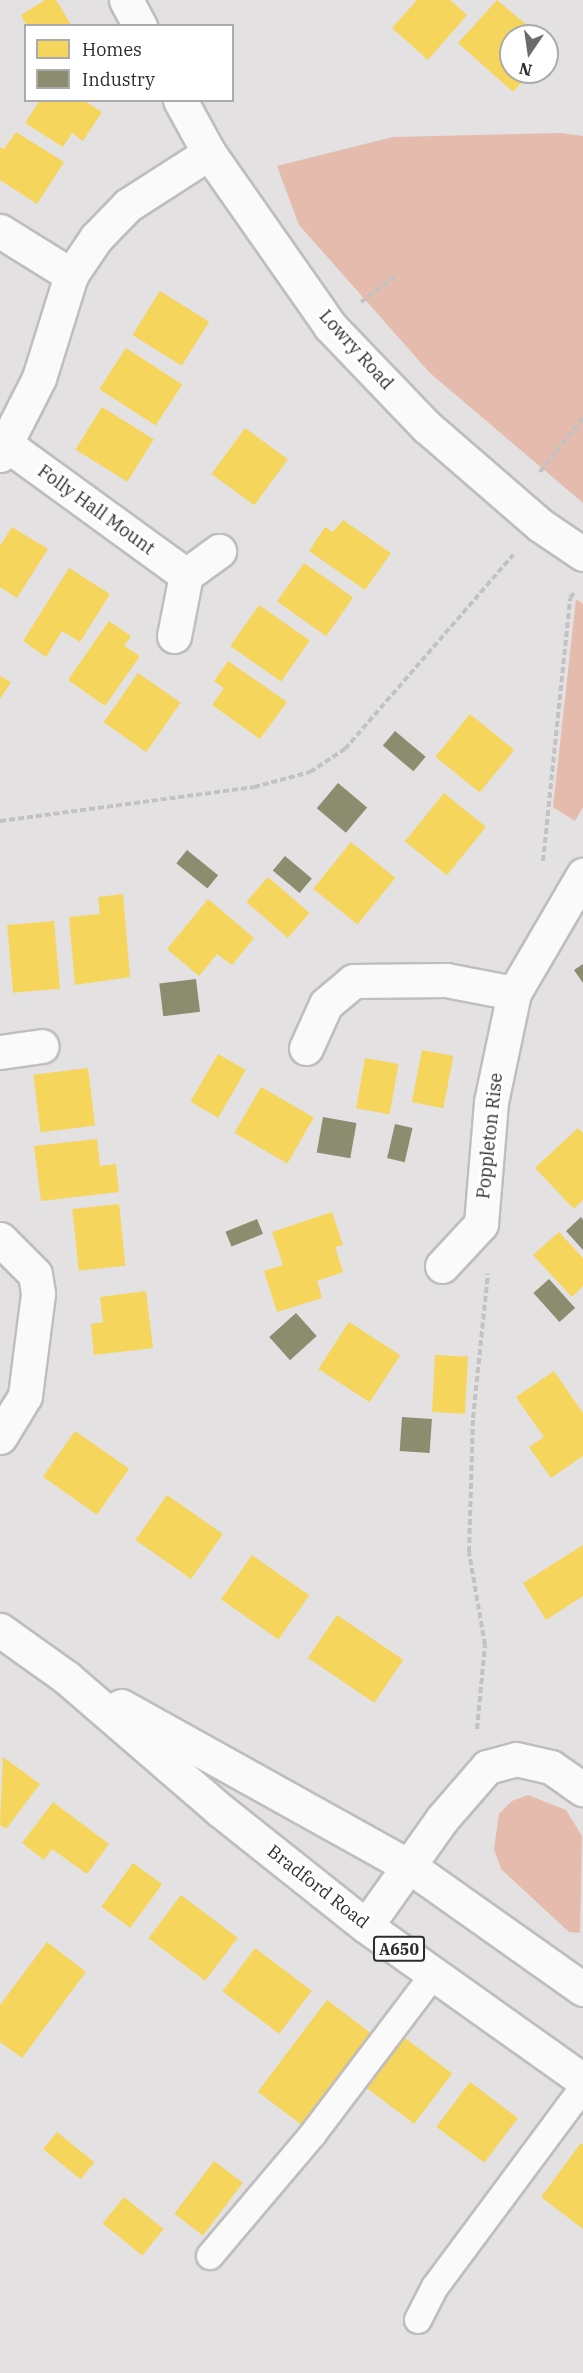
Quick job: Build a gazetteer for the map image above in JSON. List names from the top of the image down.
{
  "streets": {
    "street": [
      "Lowry Road",
      "Folly Hall Mount",
      "Poppleton Rise",
      "Bradford Road",
      "A650"
    ]
  },
  "legend": ["Homes", "Industry"],
  "north": "bottom"
}
